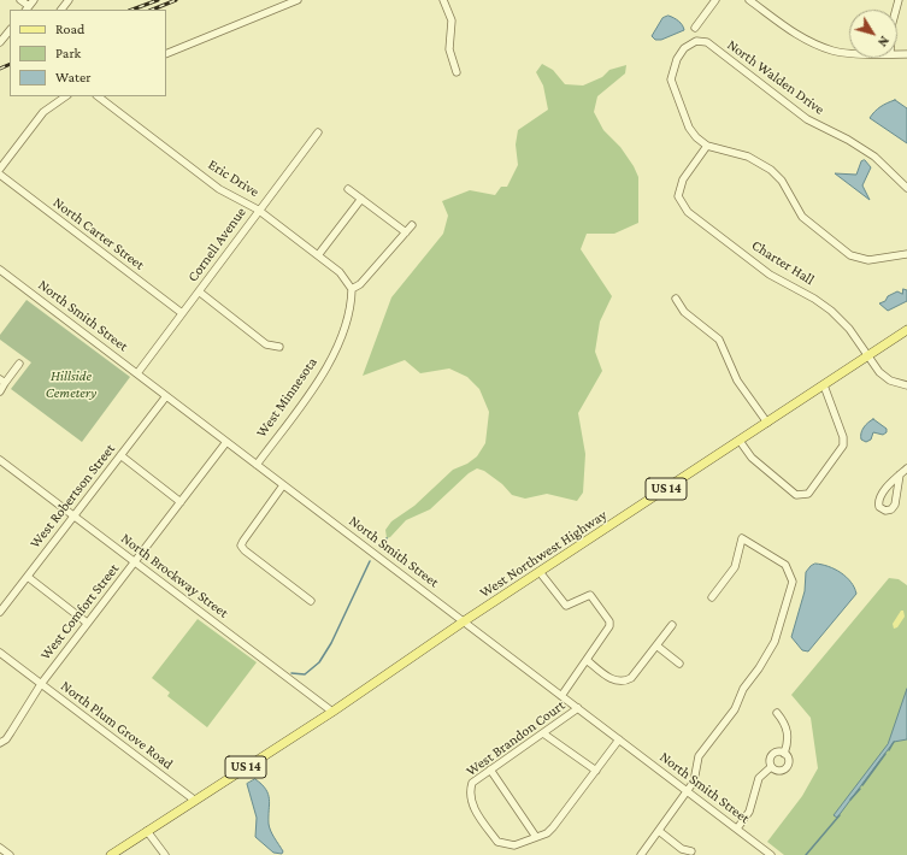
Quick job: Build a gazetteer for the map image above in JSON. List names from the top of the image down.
{
  "streets": {
    "main road": ["US 14", "West Northwest Highway"],
    "street": [
      "North Walden Drive",
      "Eric Drive",
      "North Carter Street",
      "Cornell Avenue",
      "Charter Hall",
      "North Smith Street",
      "West Minnesota",
      "West Robertson Street",
      "North Brockway Street",
      "West Comfort Street",
      "North Plum Grove Road",
      "West Brandon Court"
    ]
  },
  "crossings": [
    ["North Walden Drive", "Charter Hall"],
    ["Eric Drive", "Cornell Avenue"],
    ["Eric Drive", "West Minnesota"],
    ["North Carter Street", "Cornell Avenue"],
    ["Cornell Avenue", "North Smith Street"],
    ["Charter Hall", "West Northwest Highway"],
    ["North Smith Street", "West Minnesota"],
    ["North Smith Street", "West Robertson Street"],
    ["North Smith Street", "West Northwest Highway"],
    ["North Smith Street", "West Comfort Street"],
    ["North Smith Street", "West Brandon Court"],
    ["US 14", "West Northwest Highway"],
    ["US 14", "North Plum Grove Road"],
    ["West Robertson Street", "North Brockway Street"],
    ["West Northwest Highway", "North Brockway Street"],
    ["West Northwest Highway", "North Plum Grove Road"],
    ["North Brockway Street", "West Comfort Street"],
    ["West Comfort Street", "North Plum Grove Road"]
  ],
  "parks": ["Hillside Cemetery"],
  "legend": ["Road", "Park", "Water"],
  "north": "bottom right"
}
